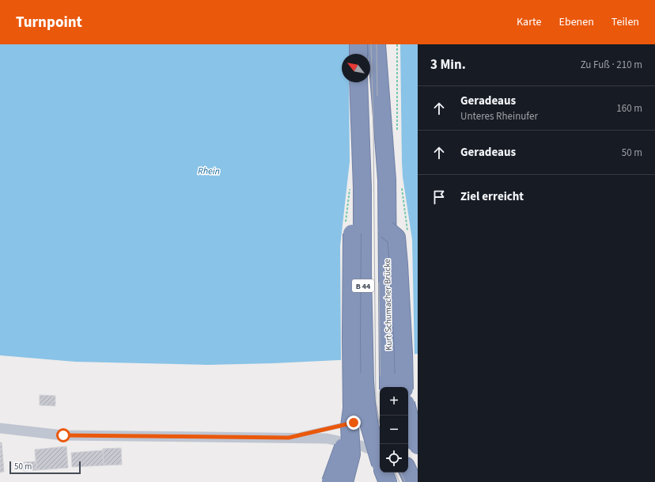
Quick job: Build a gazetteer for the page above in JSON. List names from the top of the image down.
{
  "streets": {
    "highway": ["B 44", "Kurt-Schumacher-Brücke"]
  },
  "water": ["Rhein"],
  "scale_bar": "50 m",
  "north": "top left",
  "page": {
    "header": "Turnpoint",
    "nav": ["Karte", "Ebenen", "Teilen"],
    "heading": ["3 Min.", "Zu Fuß · 210 m"],
    "list": [
      ["Geradeaus", "Unteres Rheinufer", "160 m"],
      ["Geradeaus", "50 m"],
      "Ziel erreicht"
    ],
    "map_buttons": ["+", "−"],
    "scale": "50 m"
  }
}
